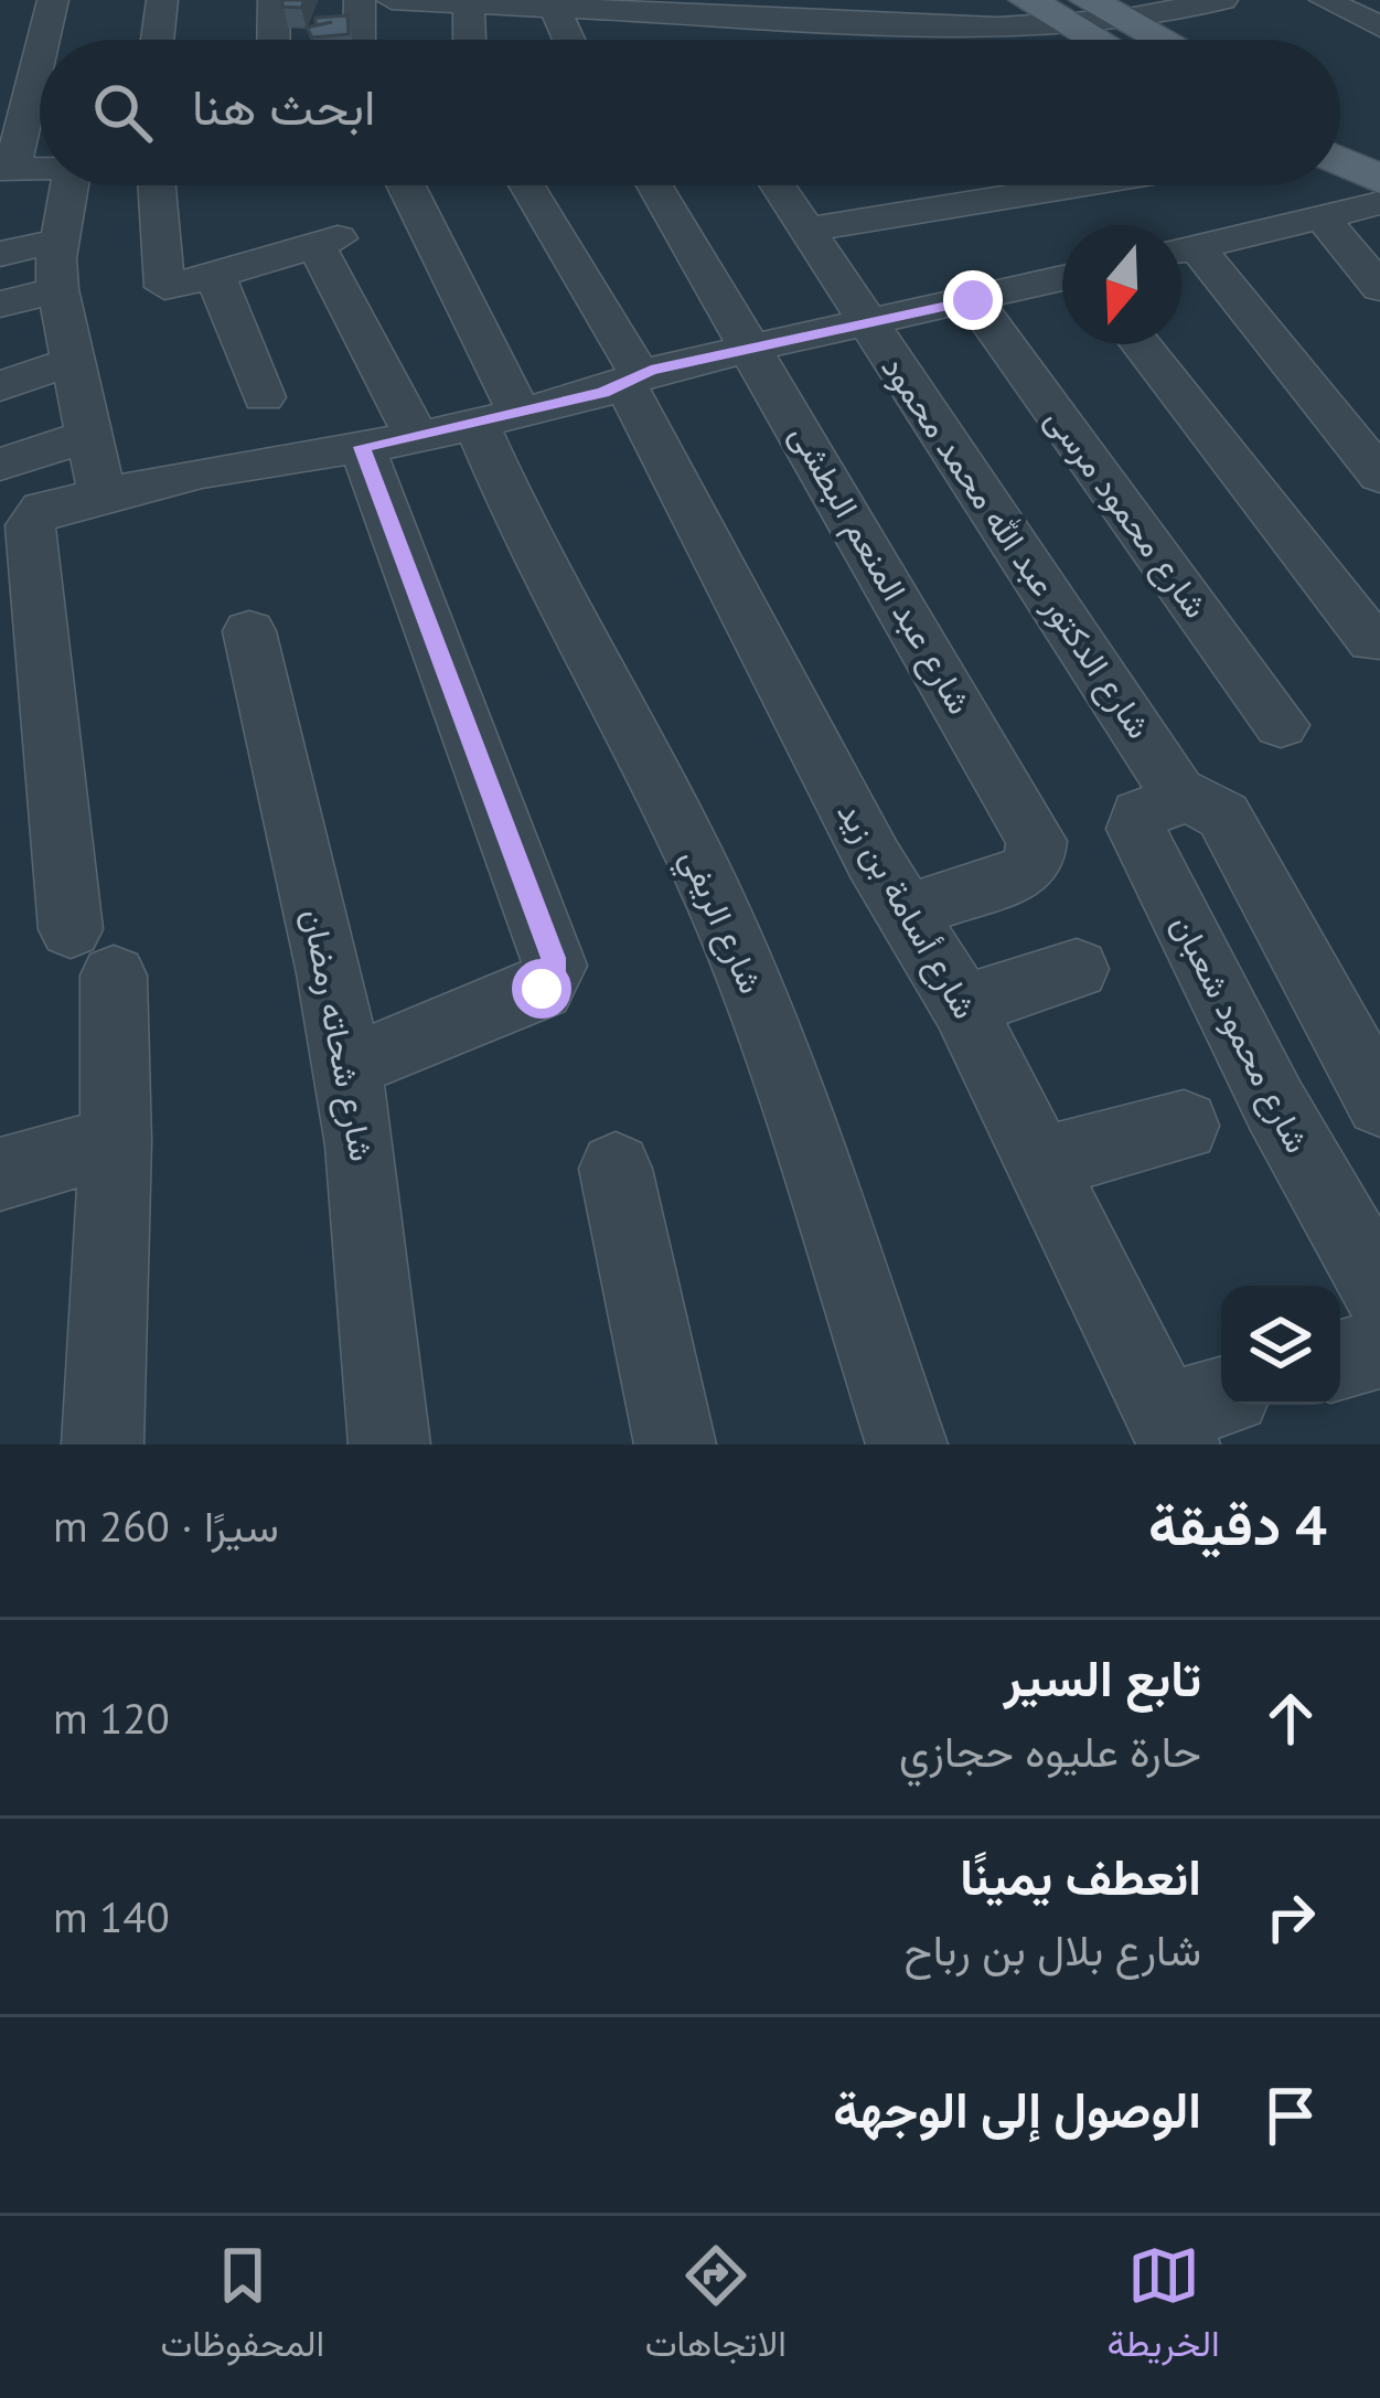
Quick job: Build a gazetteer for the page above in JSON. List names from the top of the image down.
{
  "streets": {
    "street": [
      "شارع محمود مرسى",
      "شارع الدكتور عبد الله محمد محمود",
      "شارع عبد المنعم البطشى",
      "شارع أسامة بن زيد",
      "شارع الريفي",
      "شارع محمود شعبان",
      "شارع شحاته رمضان"
    ]
  },
  "crossings": [
    ["شارع الدكتور عبد الله محمد محمود", "شارع محمود شعبان"],
    ["شارع عبد المنعم البطشى", "شارع أسامة بن زيد"]
  ],
  "north": "bottom",
  "page": {
    "search": "ابحث هنا",
    "heading": ["4 دقيقة", "سيرًا · 260 m"],
    "list": [
      ["تابع السير", "حارة عليوه حجازي", "120 m"],
      ["انعطف يمينًا", "شارع بلال بن رباح", "140 m"],
      "الوصول إلى الوجهة"
    ],
    "nav": ["الخريطة", "الاتجاهات", "المحفوظات"]
  }
}
